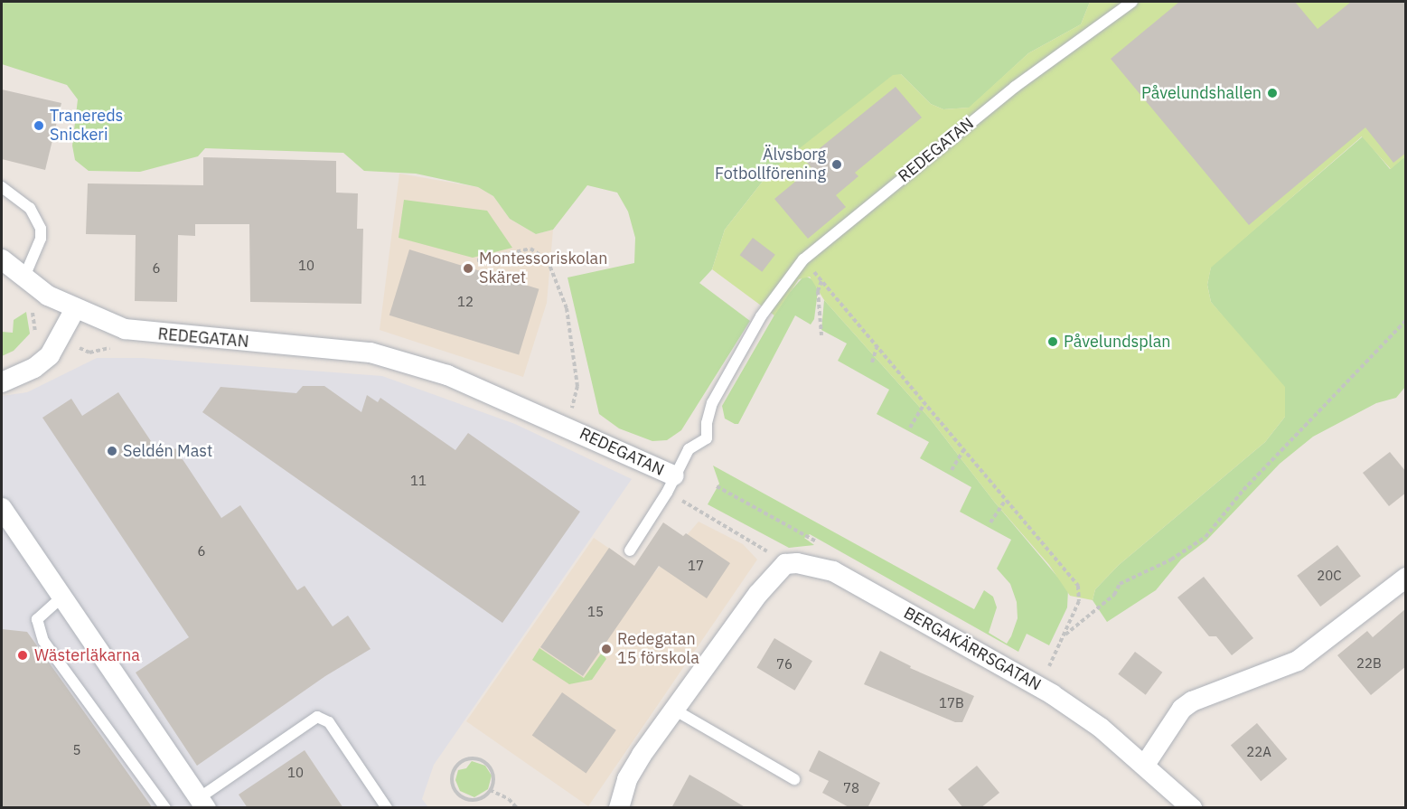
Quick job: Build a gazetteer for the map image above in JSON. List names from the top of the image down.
{
  "streets": {
    "street": ["REDEGATAN", "BERGAKÄRRSGATAN"]
  },
  "places": [
    "Påvelundshallen",
    "Tranereds Snickeri",
    "Älvsborg Fotbollförening",
    "Montessoriskolan Skäret",
    "Påvelundsplan",
    "Seldén Mast",
    "Redegatan 15 förskola",
    "Wästerläkarna"
  ],
  "house_numbers": [
    "10",
    "6",
    "12",
    "11",
    "6",
    "17",
    "20C",
    "15",
    "22B",
    "76",
    "17B",
    "5",
    "22A",
    "10",
    "78"
  ]
}
